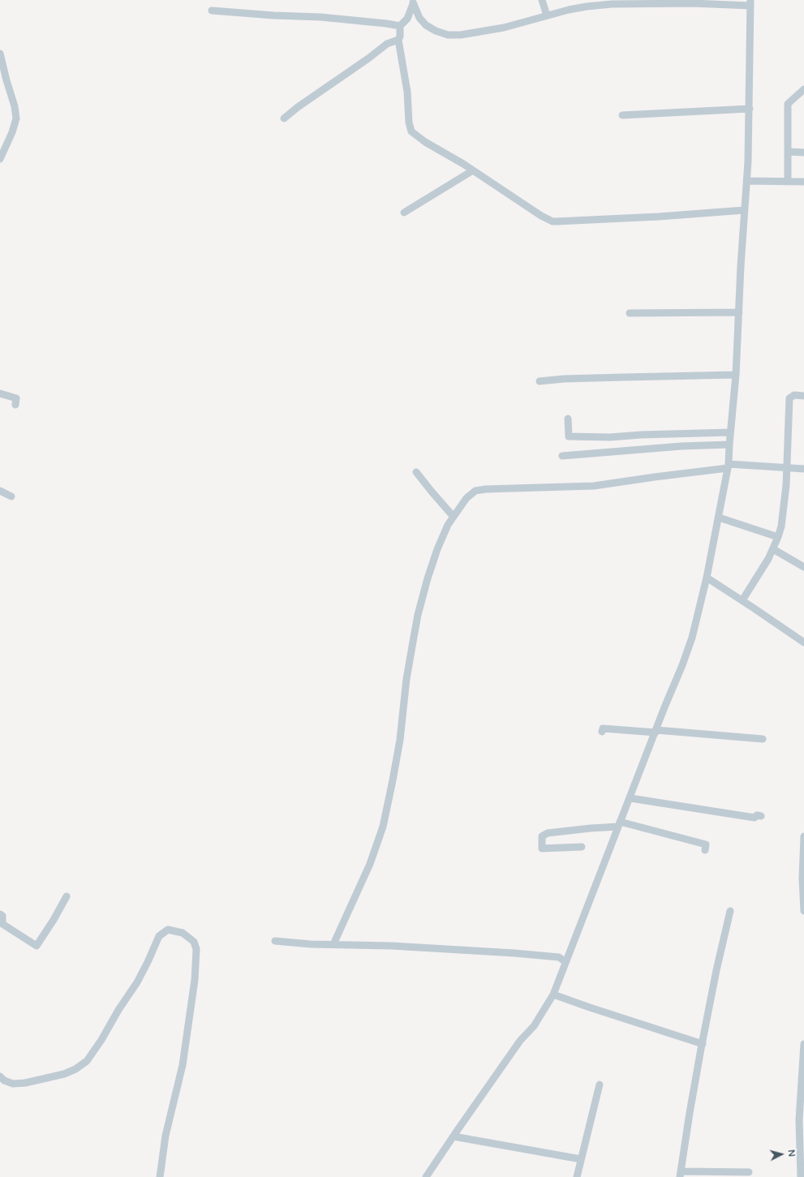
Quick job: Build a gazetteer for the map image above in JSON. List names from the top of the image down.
{
  "north": "right"
}
